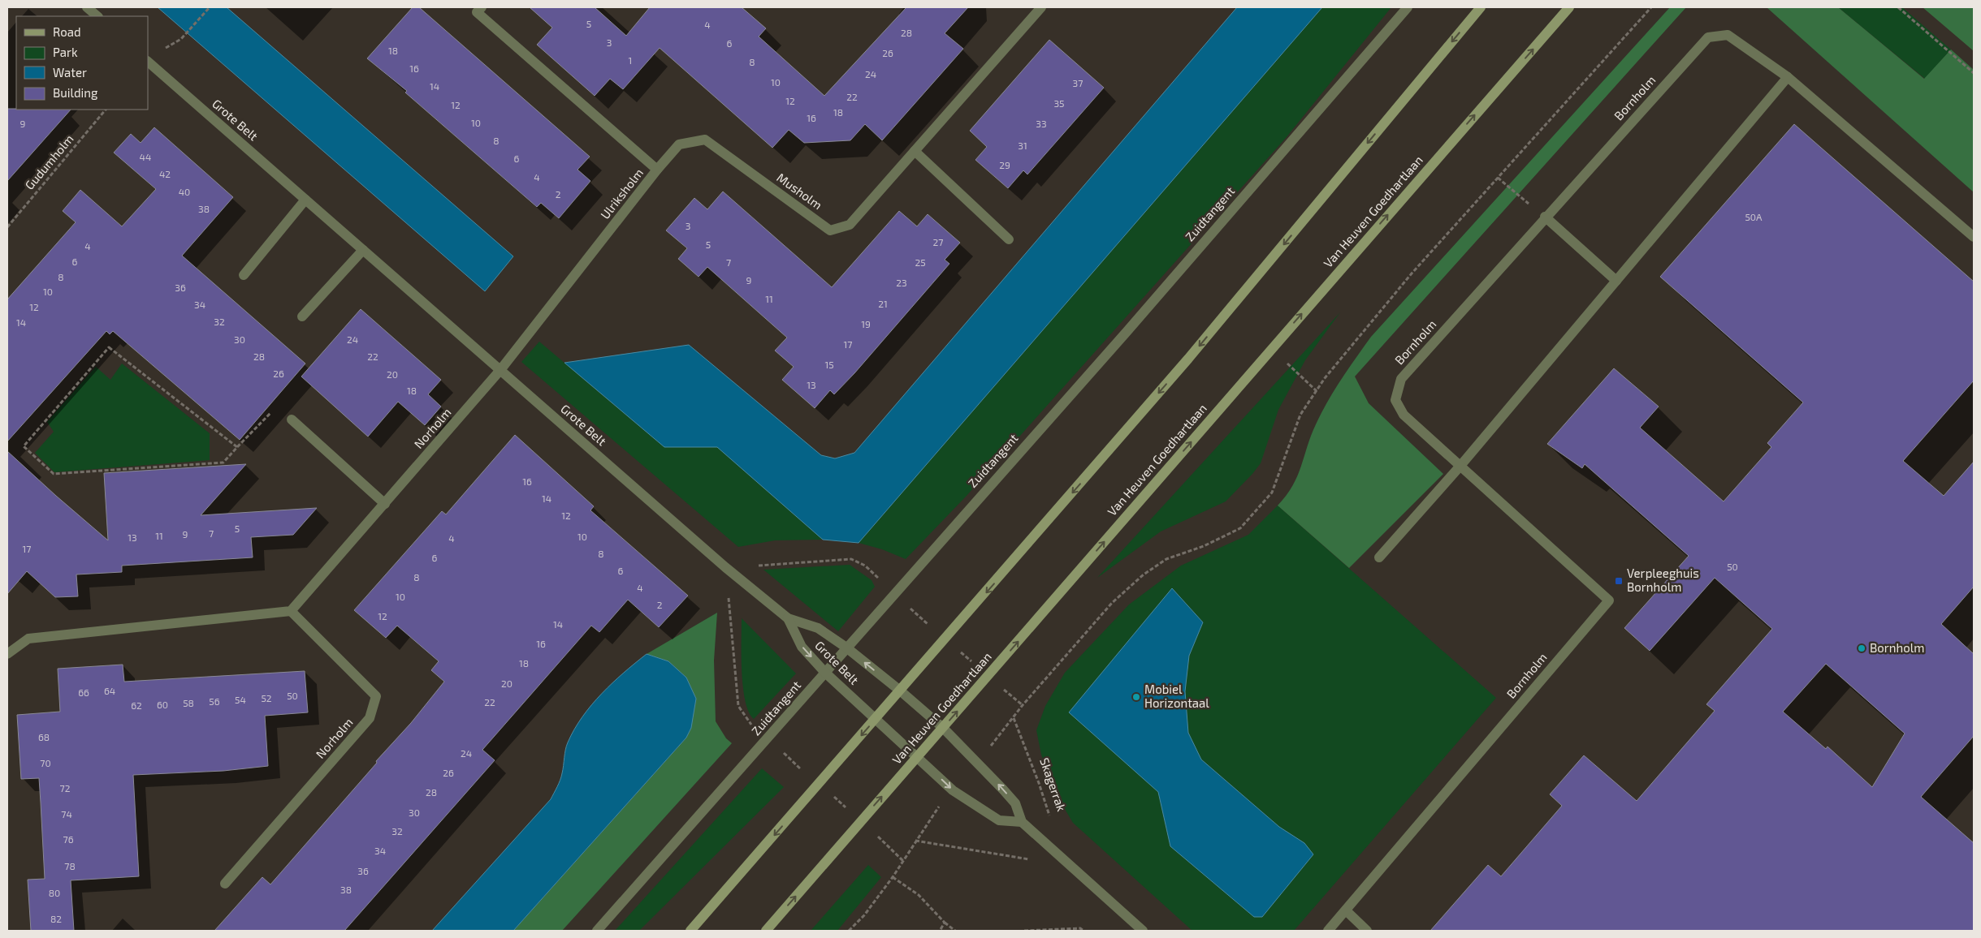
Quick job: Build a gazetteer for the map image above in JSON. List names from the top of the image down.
{
  "streets": {
    "main road": ["Van Heuven Goedhartlaan"],
    "street": [
      "Bornholm",
      "Grote Belt",
      "Musholm",
      "Ulriksholm",
      "Zuidtangent",
      "Norholm"
    ],
    "path": ["Gudumholm", "Skagerrak"]
  },
  "crossings": [
    ["Grote Belt", "Ulriksholm"],
    ["Grote Belt", "Van Heuven Goedhartlaan"],
    ["Grote Belt", "Zuidtangent"],
    ["Grote Belt", "Norholm"],
    ["Musholm", "Ulriksholm"],
    ["Ulriksholm", "Norholm"]
  ],
  "places": {
    "transit": ["Verpleeghuis Bornholm"],
    "other": ["Bornholm", "Mobiel Horizontaal"]
  },
  "house_numbers": [
    "5",
    "4",
    "28",
    "3",
    "6",
    "18",
    "26",
    "1",
    "8",
    "16",
    "24",
    "10",
    "37",
    "14",
    "22",
    "12",
    "35",
    "12",
    "18",
    "16",
    "10",
    "9",
    "33",
    "8",
    "31",
    "44",
    "6",
    "29",
    "42",
    "4",
    "40",
    "2",
    "38",
    "50A",
    "3",
    "27",
    "5",
    "4",
    "6",
    "7",
    "25",
    "8",
    "9",
    "23",
    "36",
    "10",
    "11",
    "21",
    "34",
    "12",
    "32",
    "14",
    "19",
    "30",
    "24",
    "17",
    "28",
    "22",
    "15",
    "26",
    "20",
    "13",
    "18",
    "16",
    "14",
    "12",
    "5",
    "7",
    "9",
    "11",
    "10",
    "13",
    "4",
    "17",
    "8",
    "6",
    "50",
    "6",
    "8",
    "4",
    "10",
    "2",
    "12",
    "14",
    "16",
    "18",
    "20",
    "64",
    "66",
    "50",
    "52",
    "54",
    "56",
    "22",
    "58",
    "60",
    "62",
    "68",
    "24",
    "70",
    "26",
    "72",
    "28",
    "30",
    "74",
    "32",
    "76",
    "34",
    "78",
    "36",
    "38",
    "80",
    "82"
  ],
  "legend": [
    "Road",
    "Park",
    "Water",
    "Building"
  ]
}
